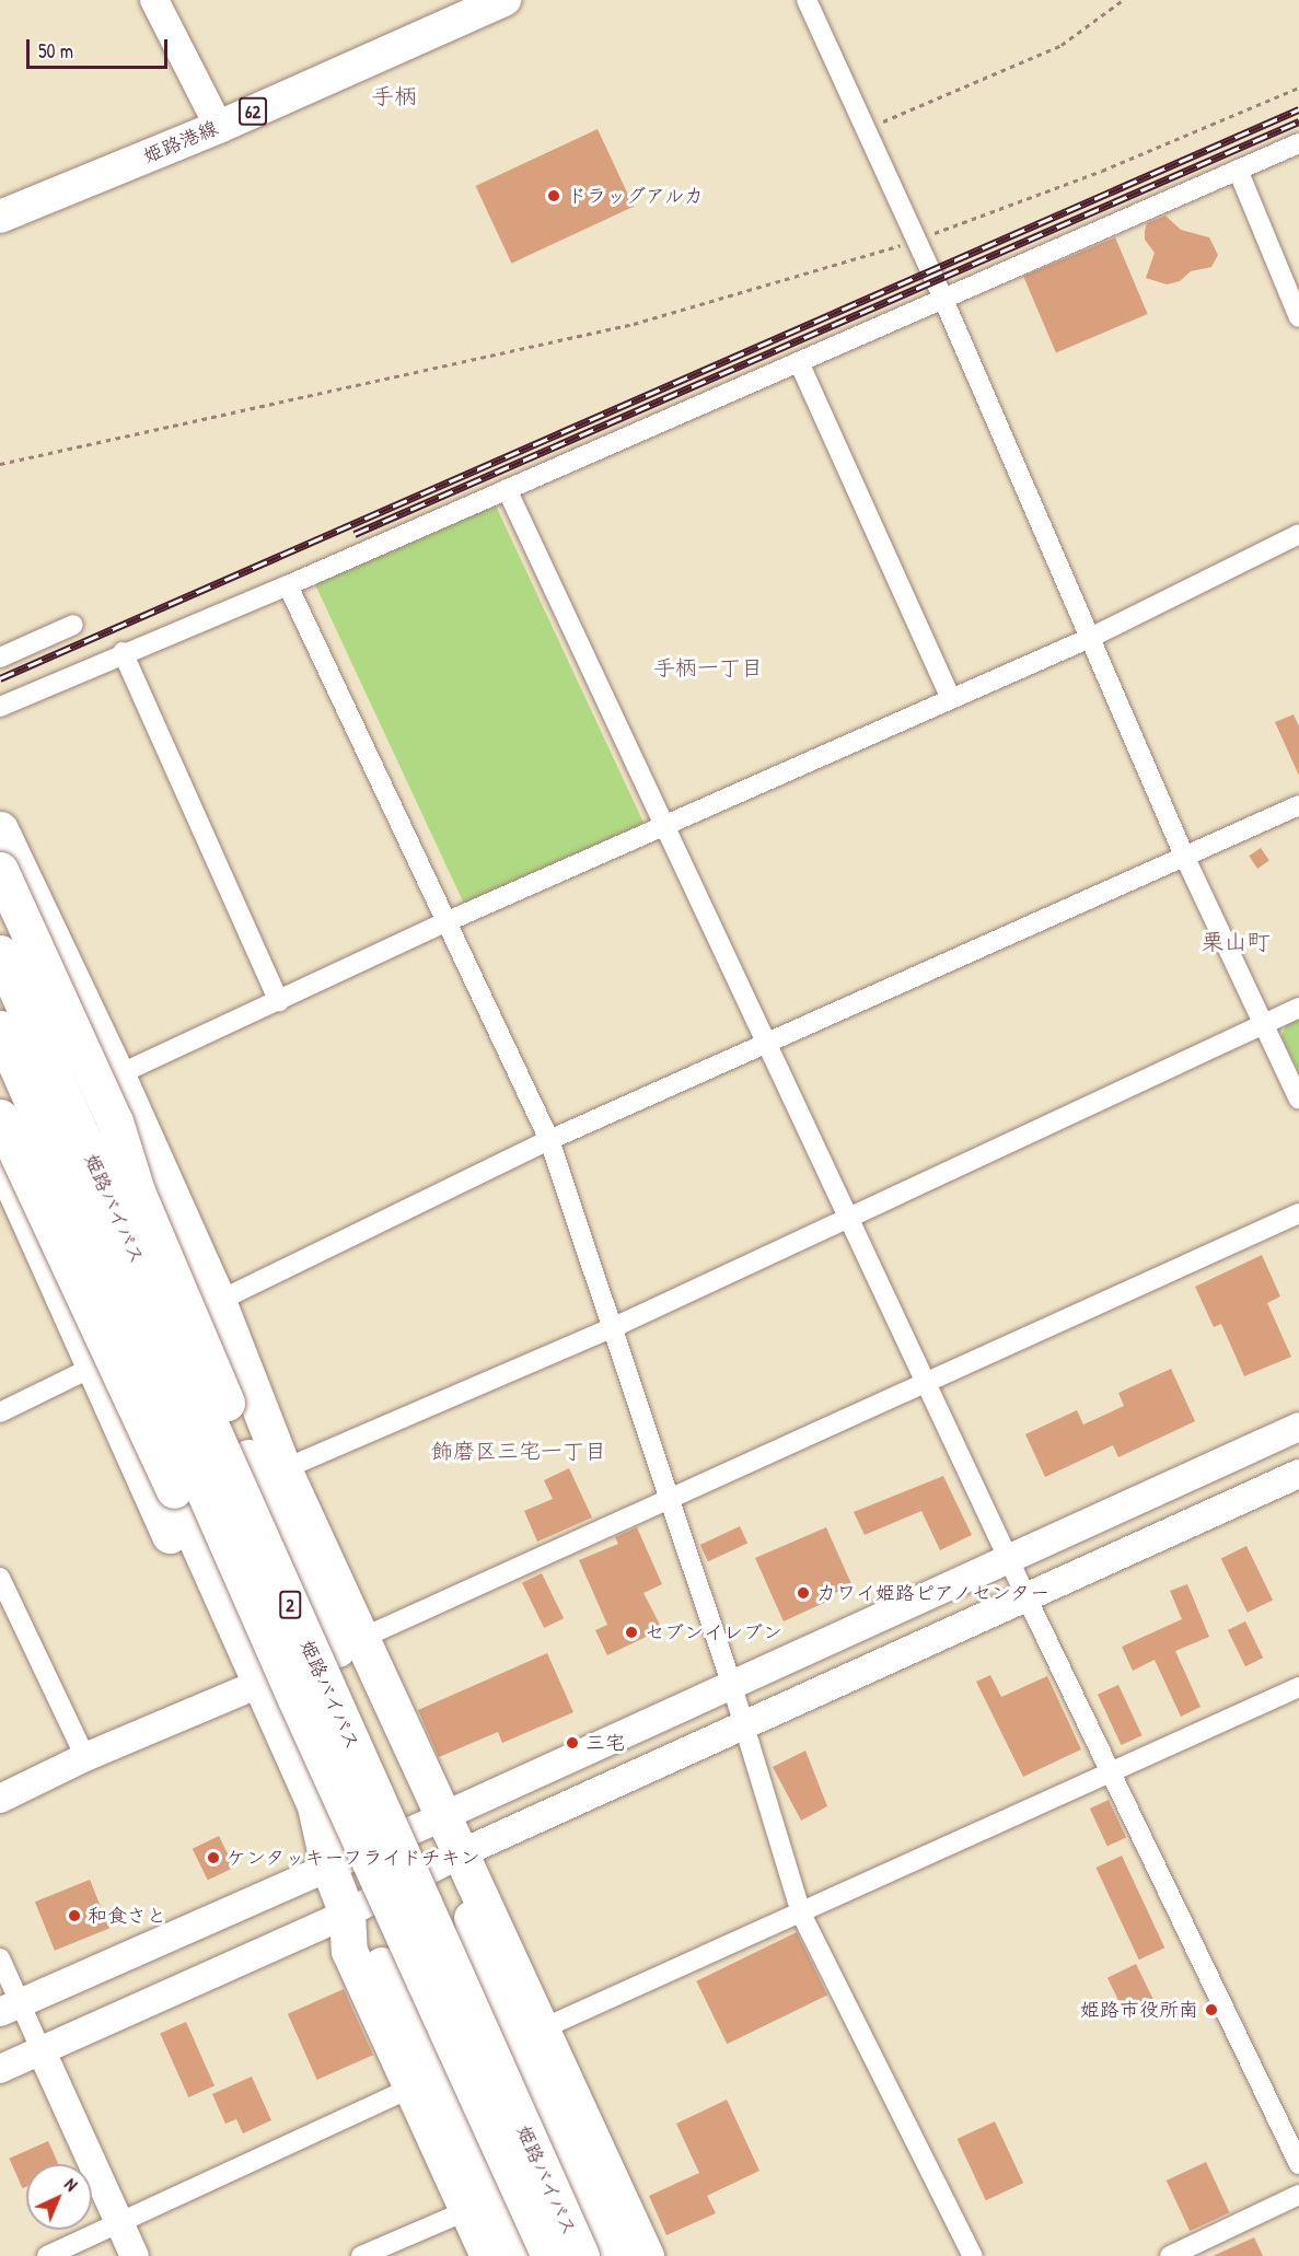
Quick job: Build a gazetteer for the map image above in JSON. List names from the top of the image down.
{
  "streets": {
    "highway": ["姫路バイパス", "2"],
    "main road": ["62", "姫路港線"]
  },
  "districts": [
    "手柄",
    "手柄一丁目",
    "栗山町",
    "飾磨区三宅一丁目"
  ],
  "places": [
    "ドラッグアルカ",
    "カワイ姫路ピアノセンター",
    "セブンイレブン",
    "三宅",
    "ケンタッキーフライドチキン",
    "和食さと",
    "姫路市役所南"
  ],
  "scale_bar": "50 m",
  "north": "top right"
}
